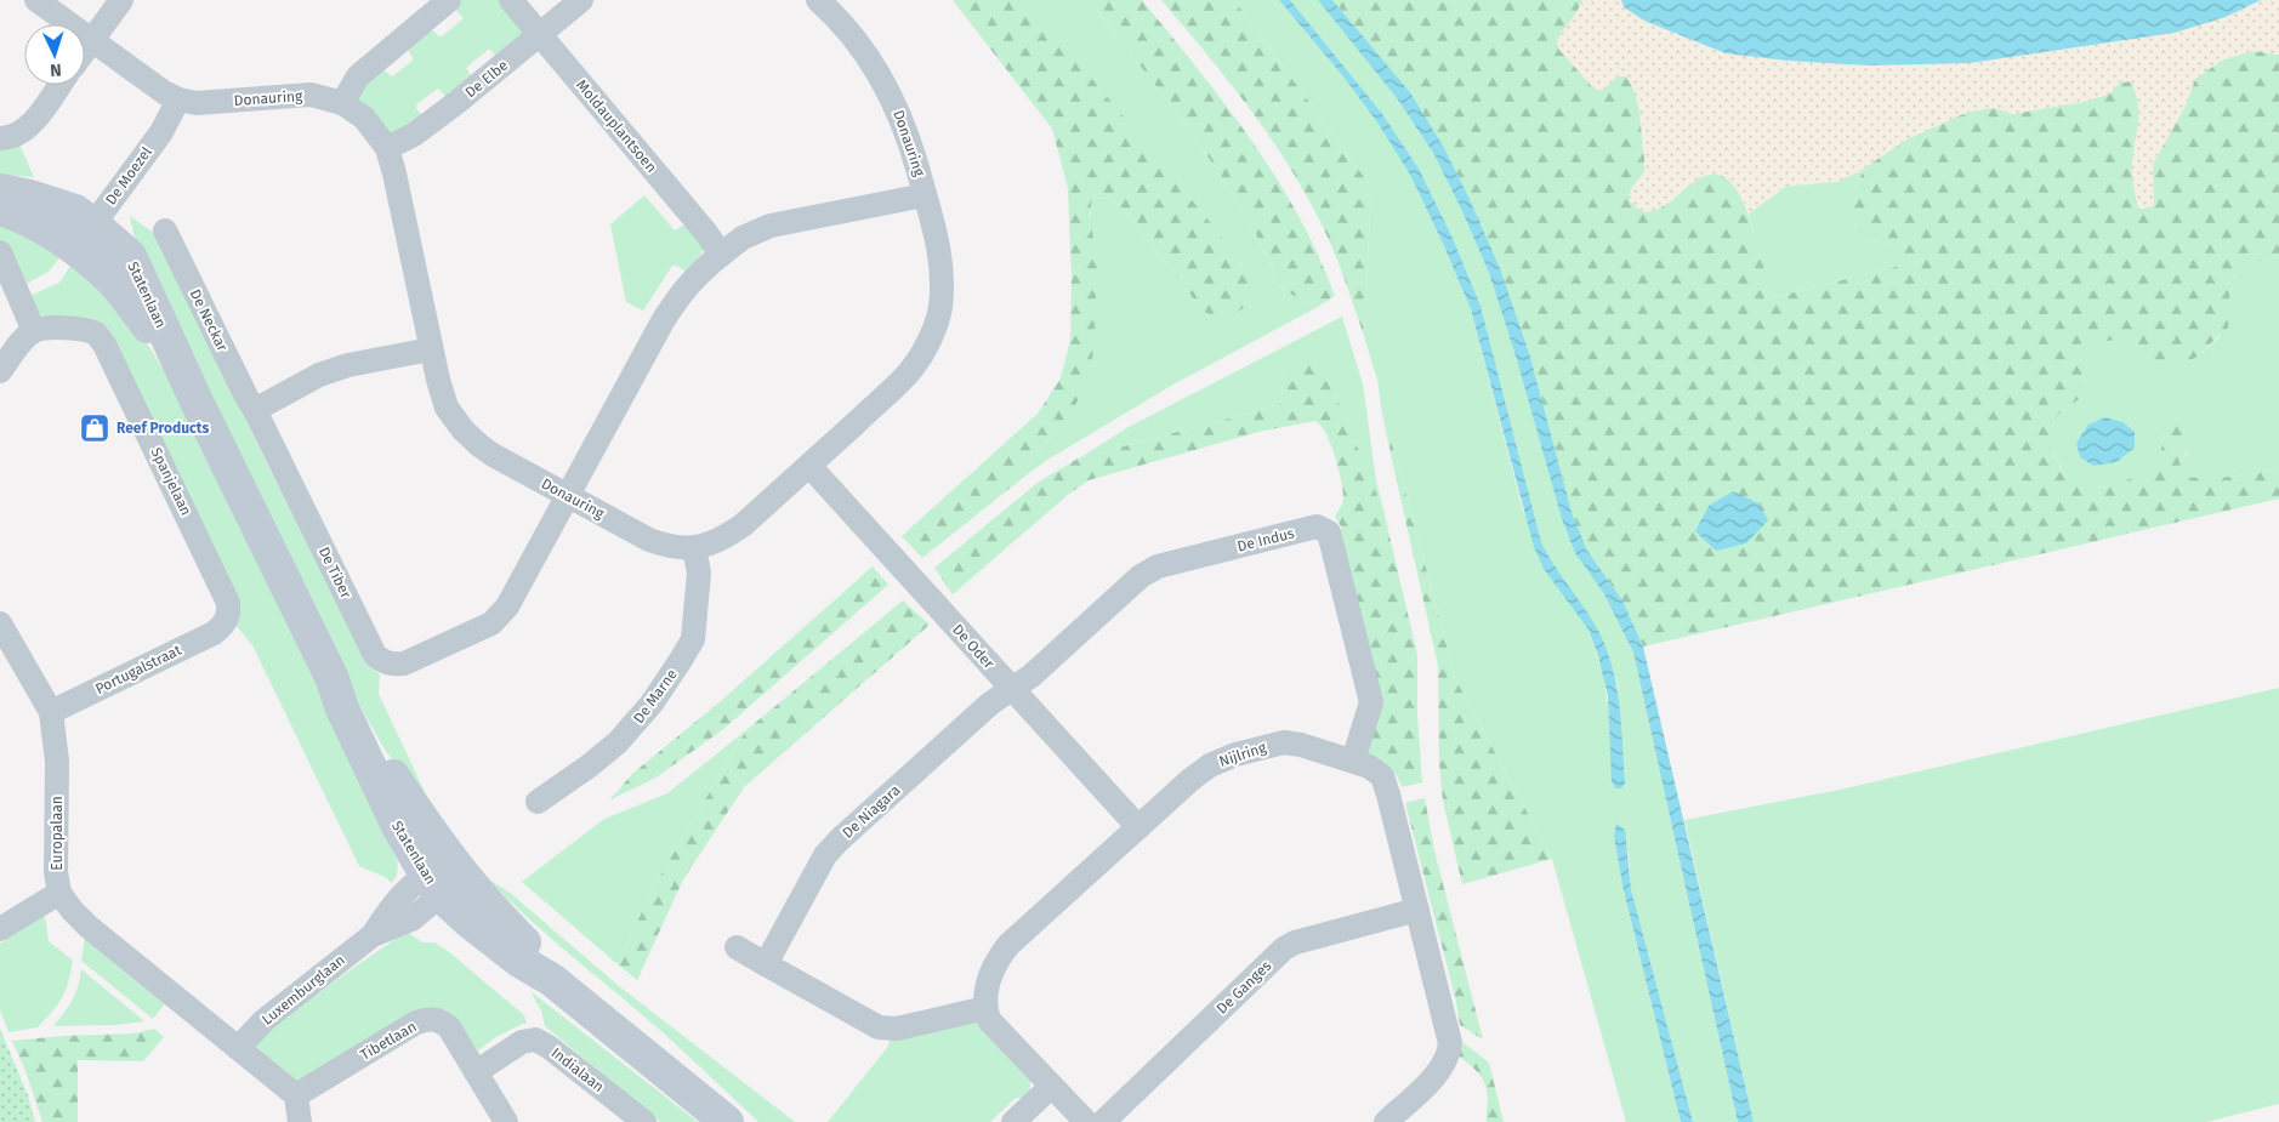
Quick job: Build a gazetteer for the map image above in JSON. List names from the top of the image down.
{
  "streets": {
    "main road": ["Statenlaan"],
    "street": [
      "De Elbe",
      "Donauring",
      "Moldauplantsoen",
      "De Moezel",
      "De Neckar",
      "Spanjelaan",
      "De Indus",
      "De Tiber",
      "De Oder",
      "Portugalstraat",
      "De Marne",
      "Nijlring",
      "De Niagara",
      "Europalaan",
      "De Ganges",
      "Luxemburglaan",
      "Tibetlaan",
      "Indialaan"
    ]
  },
  "crossings": [
    ["De Elbe", "Donauring"],
    ["De Elbe", "Moldauplantsoen"],
    ["Donauring", "De Moezel"],
    ["Donauring", "De Tiber"],
    ["Donauring", "De Oder"],
    ["Donauring", "De Marne"],
    ["De Moezel", "Statenlaan"],
    ["Statenlaan", "Luxemburglaan"],
    ["De Neckar", "De Tiber"],
    ["Spanjelaan", "Portugalstraat"],
    ["De Indus", "De Oder"],
    ["De Indus", "Nijlring"],
    ["De Indus", "De Niagara"],
    ["De Oder", "Nijlring"],
    ["De Oder", "De Niagara"],
    ["Portugalstraat", "Europalaan"],
    ["Nijlring", "De Ganges"],
    ["Europalaan", "Luxemburglaan"],
    ["Europalaan", "Tibetlaan"],
    ["Tibetlaan", "Indialaan"]
  ],
  "places": {
    "shop": ["Reef Products"]
  },
  "north": "bottom"
}
